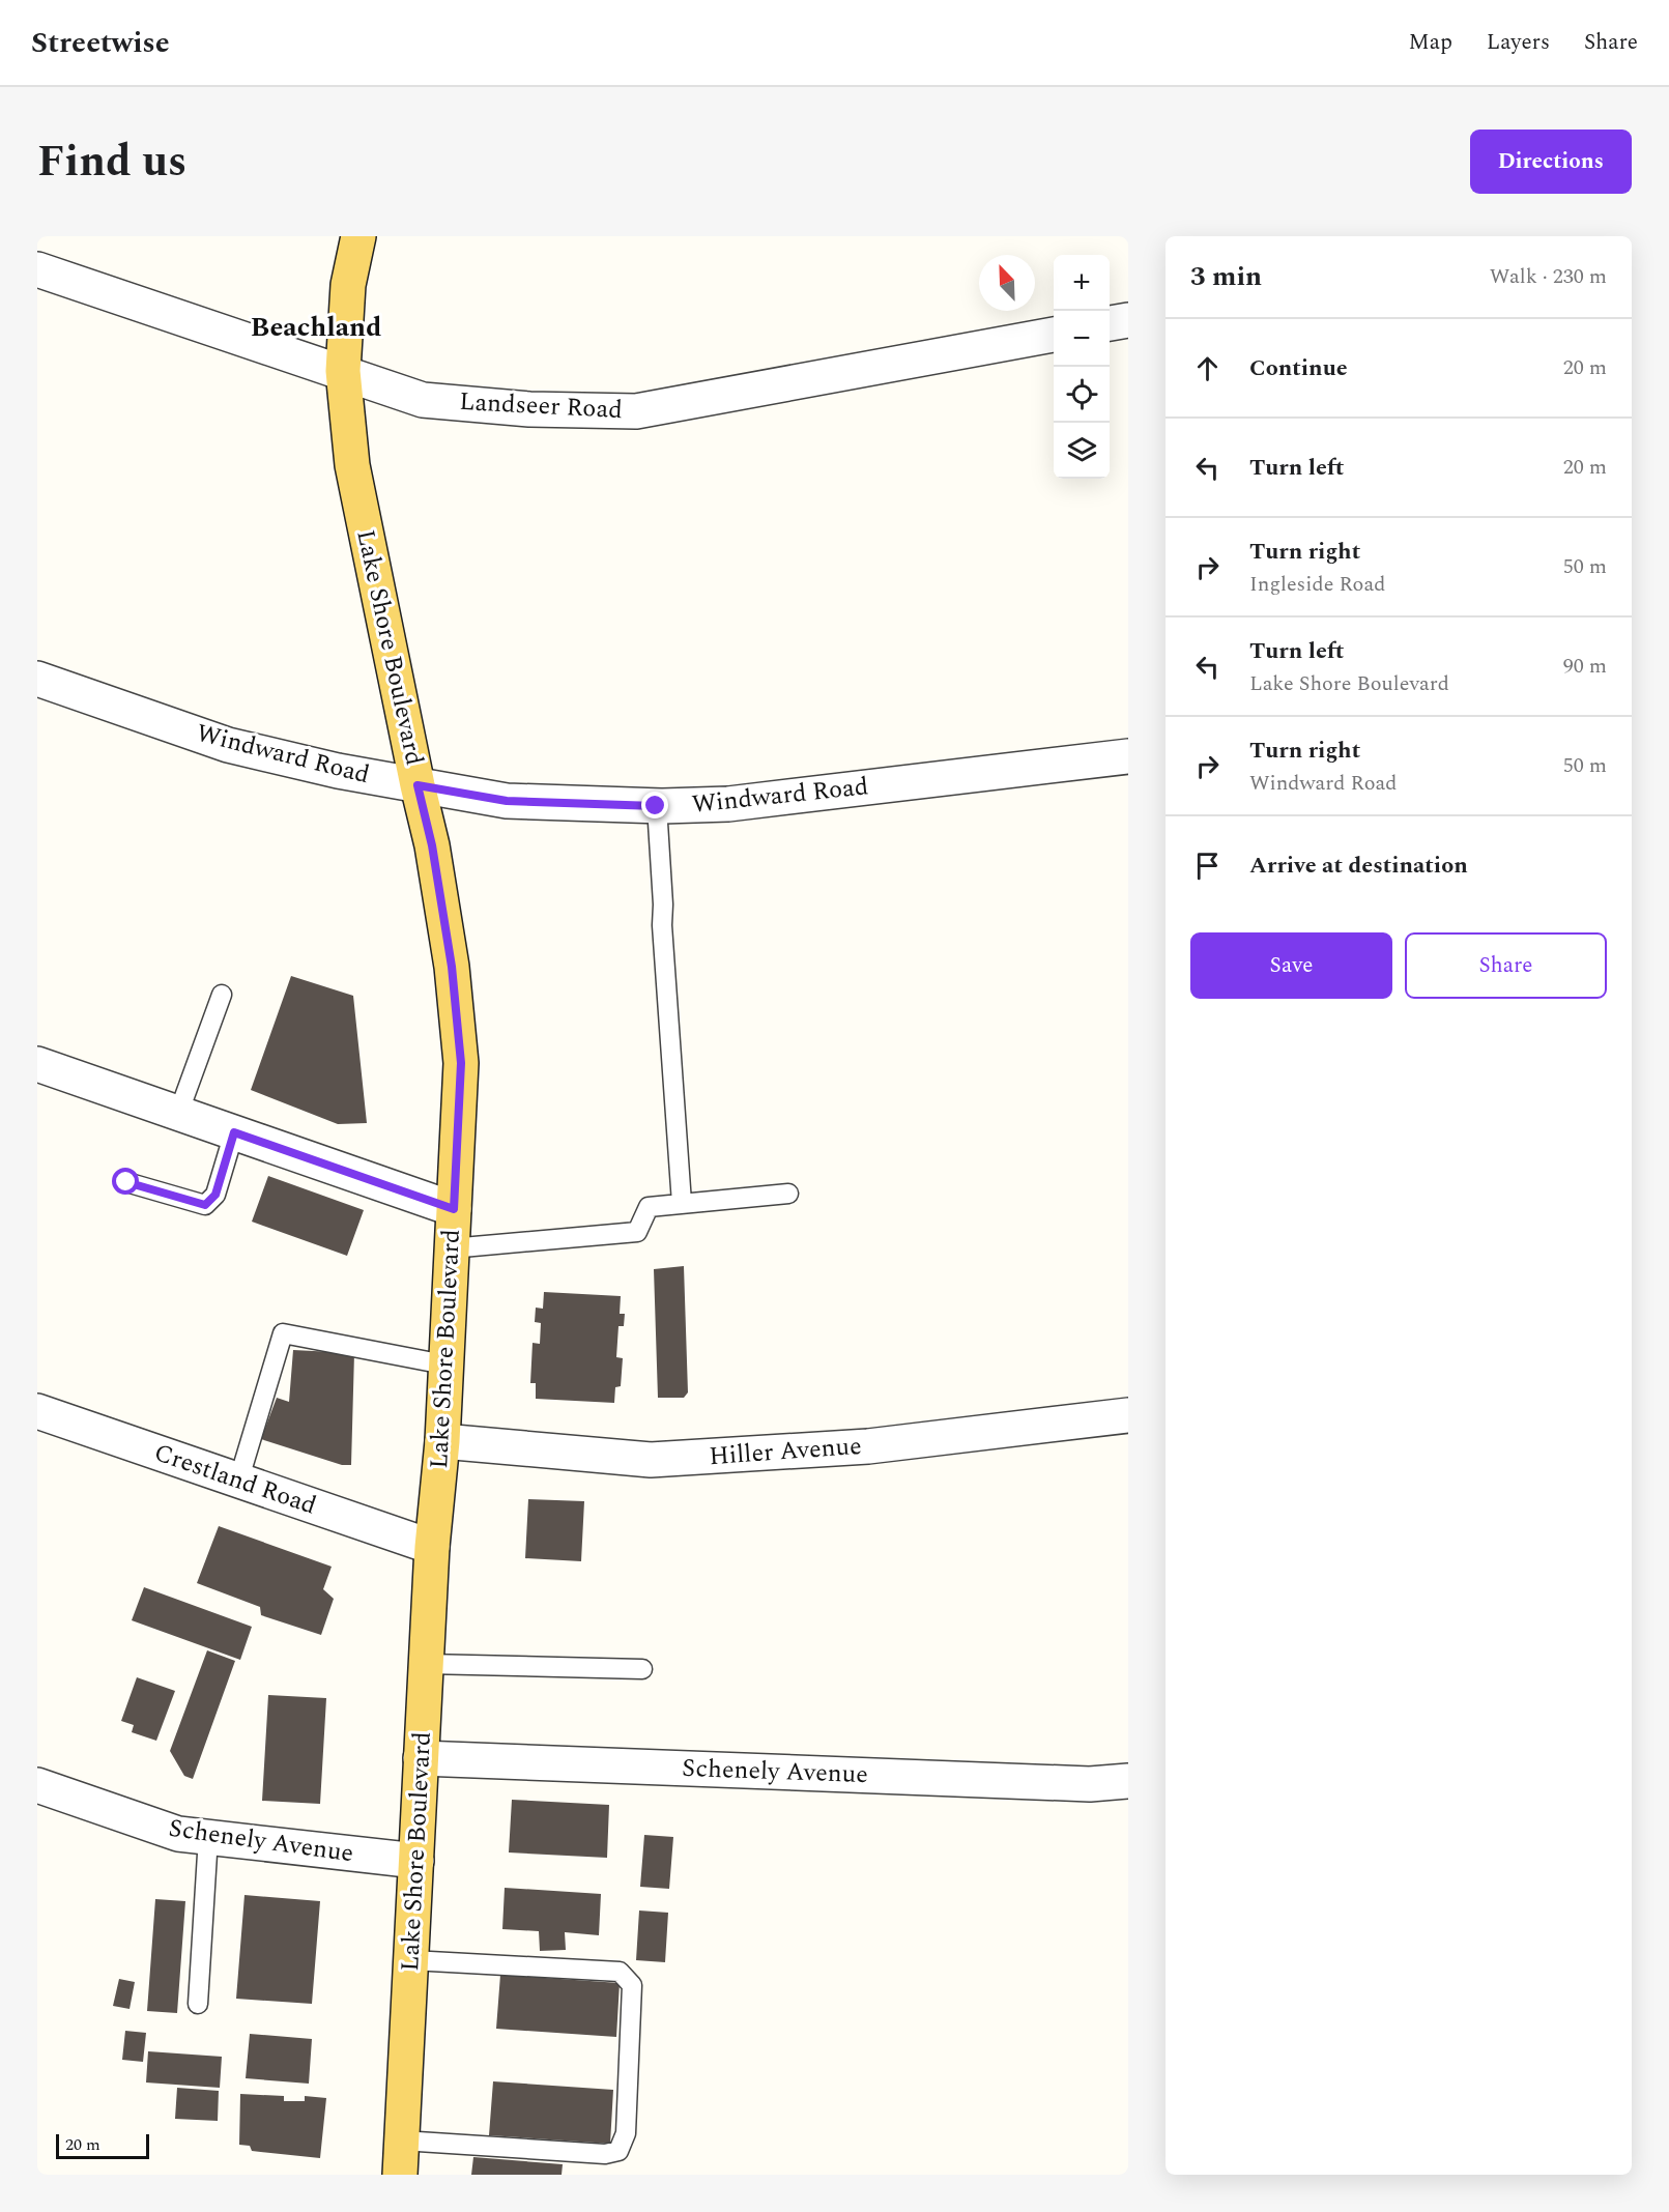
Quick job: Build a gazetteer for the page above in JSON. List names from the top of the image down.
{
  "streets": {
    "main road": ["Lake Shore Boulevard"],
    "street": [
      "Landseer Road",
      "Windward Road",
      "Hiller Avenue",
      "Crestland Road",
      "Schenely Avenue"
    ]
  },
  "crossings": [
    ["Landseer Road", "Lake Shore Boulevard"],
    ["Lake Shore Boulevard", "Windward Road"],
    ["Lake Shore Boulevard", "Hiller Avenue"],
    ["Lake Shore Boulevard", "Crestland Road"],
    ["Lake Shore Boulevard", "Schenely Avenue"]
  ],
  "districts": ["Beachland"],
  "scale_bar": "20 m",
  "north": "top left",
  "page": {
    "header": "Streetwise",
    "nav": ["Map", "Layers", "Share"],
    "title": "Find us",
    "buttons": [
      "Directions",
      ["Save", "Share"]
    ],
    "heading": ["3 min", "Walk · 230 m"],
    "map_buttons": ["+", "−"],
    "list": [
      ["Continue", "20 m"],
      ["Turn left", "20 m"],
      ["Turn right", "Ingleside Road", "50 m"],
      ["Turn left", "Lake Shore Boulevard", "90 m"],
      ["Turn right", "Windward Road", "50 m"],
      "Arrive at destination"
    ],
    "scale": "20 m"
  }
}
